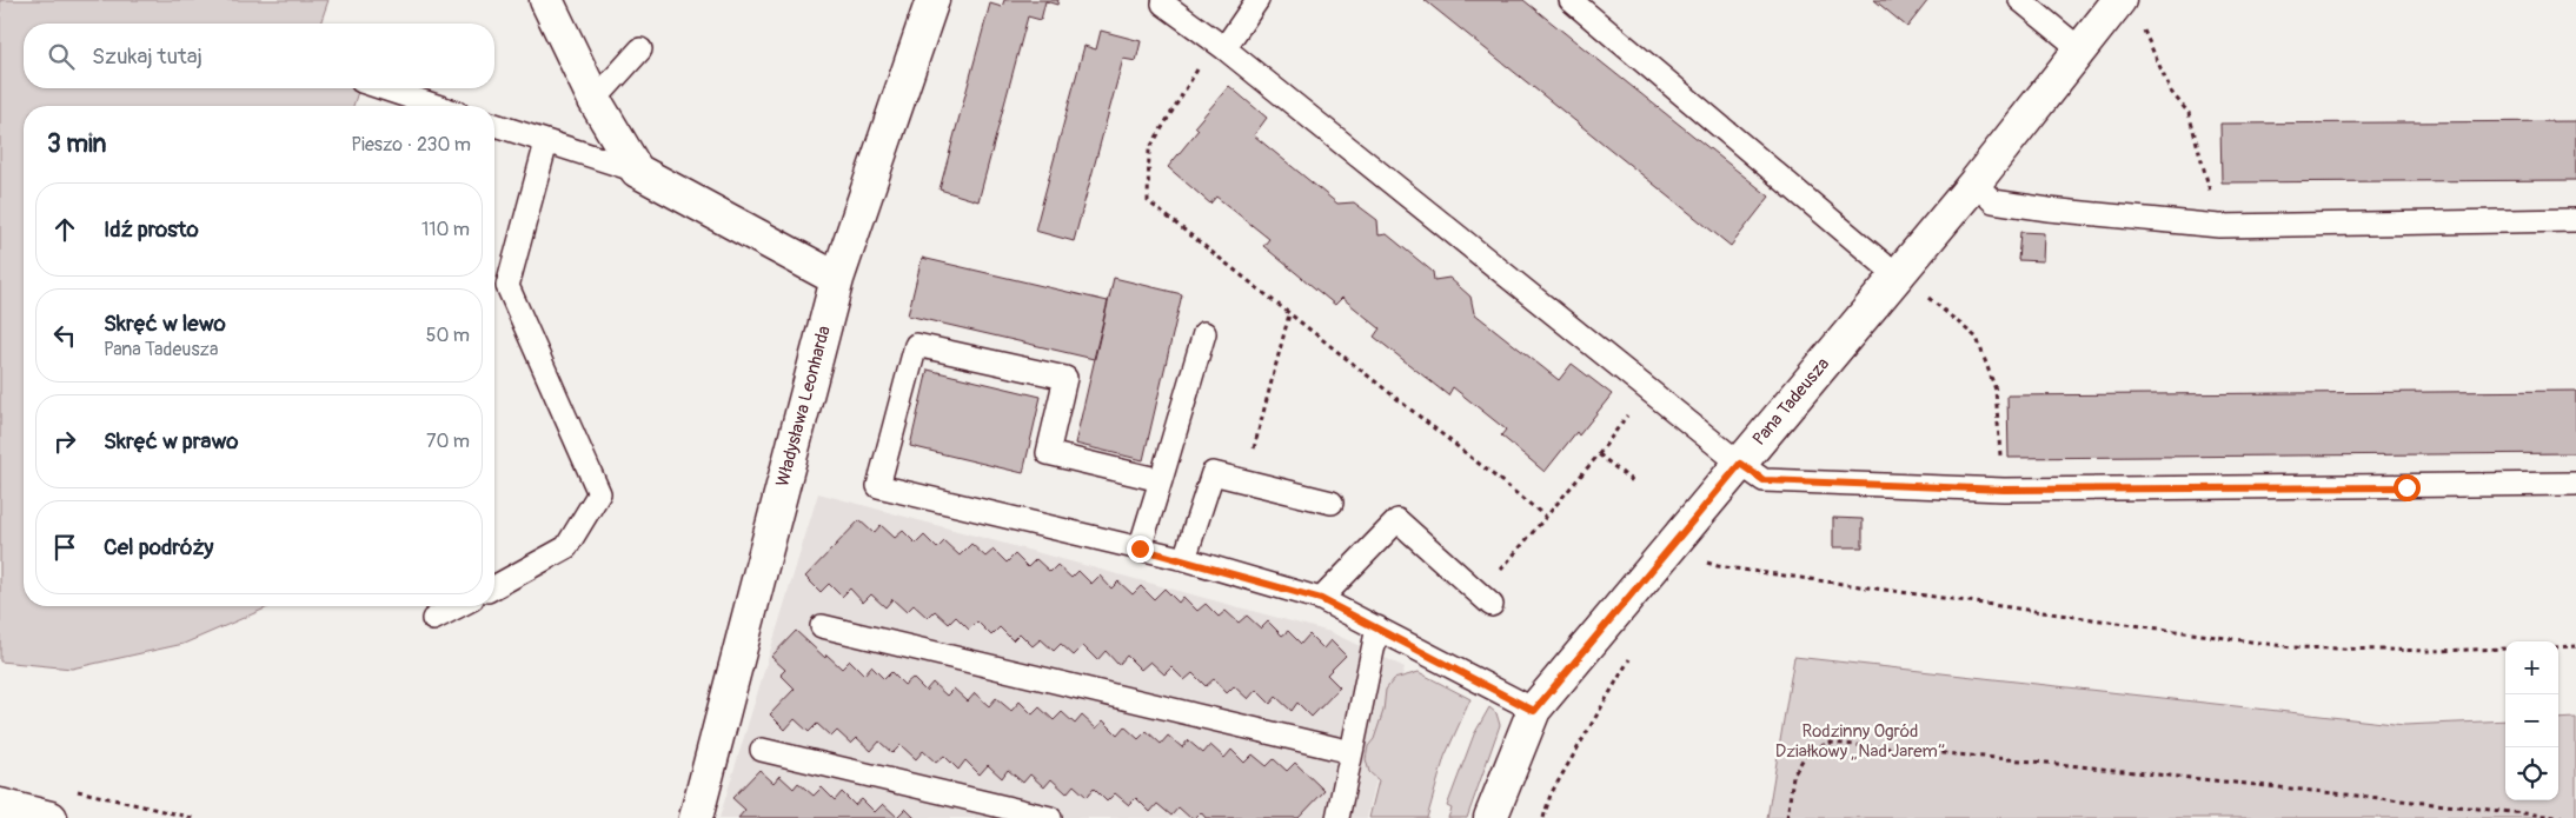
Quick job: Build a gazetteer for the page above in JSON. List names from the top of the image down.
{
  "streets": {
    "street": ["Pana Tadeusza", "Władysława Leonharda"]
  },
  "parks": ["Rodzinny Ogród Działkowy „Nad Jarem”"],
  "page": {
    "search": "Szukaj tutaj",
    "heading": ["3 min", "Pieszo · 230 m"],
    "list": [
      ["Idź prosto", "110 m"],
      ["Skręć w lewo", "Pana Tadeusza", "50 m"],
      ["Skręć w prawo", "70 m"],
      "Cel podróży"
    ],
    "map_buttons": ["+", "−"]
  }
}
